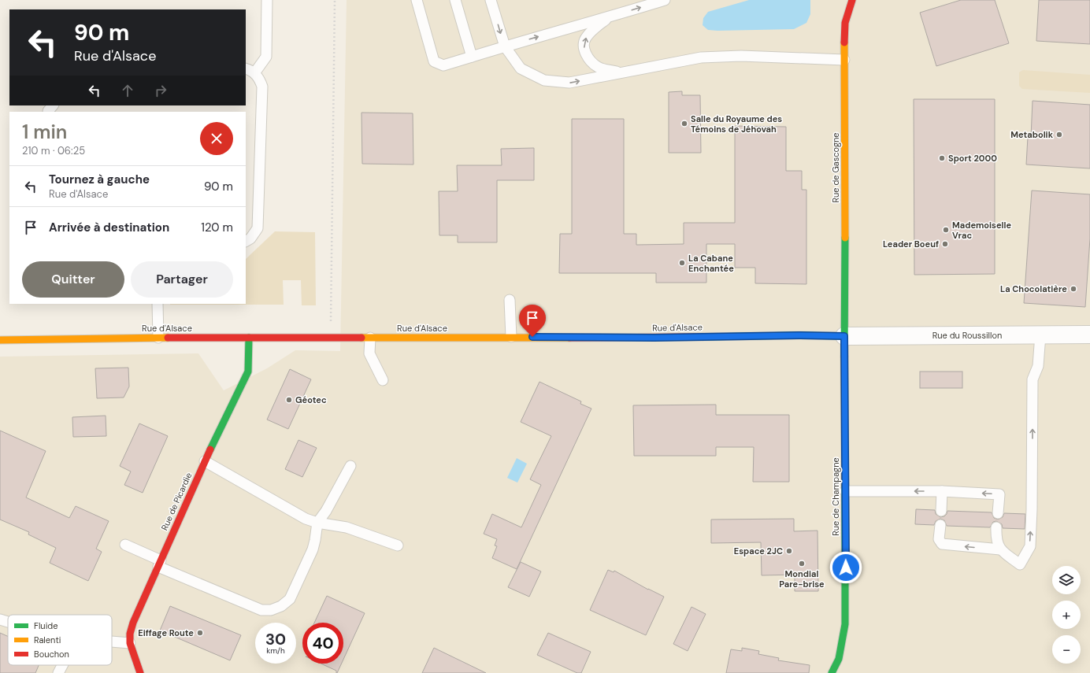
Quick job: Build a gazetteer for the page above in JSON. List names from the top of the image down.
{
  "streets": {
    "street": [
      "Rue de Gascogne",
      "Rue d'Alsace",
      "Rue du Roussillon",
      "Rue de Champagne",
      "Rue de Picardie"
    ]
  },
  "crossings": [
    ["Rue de Gascogne", "Rue d'Alsace"],
    ["Rue de Gascogne", "Rue du Roussillon"],
    ["Rue de Gascogne", "Rue de Champagne"],
    ["Rue d'Alsace", "Rue du Roussillon"],
    ["Rue d'Alsace", "Rue de Champagne"],
    ["Rue d'Alsace", "Rue de Picardie"],
    ["Rue du Roussillon", "Rue de Champagne"]
  ],
  "places": [
    "Salle du Royaume des Témoins de Jéhovah",
    "Metabolik",
    "Sport 2000",
    "Mademoiselle Vrac",
    "Leader Boeuf",
    "La Cabane Enchantée",
    "La Chocolatière",
    "Géotec",
    "Espace 2JC",
    "Mondial Pare-brise",
    "Eiffage Route"
  ],
  "legend": ["Fluide", "Ralenti", "Bouchon"],
  "page": {
    "turn": ["90 m", "Rue d'Alsace"],
    "heading": ["1 min", "210 m · 06:25"],
    "list": [
      {
        "name": "Tournez à gauche",
        "note": "Rue d'Alsace",
        "value": "90 m"
      },
      {
        "name": "Arrivée à destination",
        "value": "120 m"
      }
    ],
    "buttons": ["Quitter", "Partager"],
    "map_buttons": ["+", "−"],
    "speed": "30 km/h",
    "limit": "40"
  }
}
